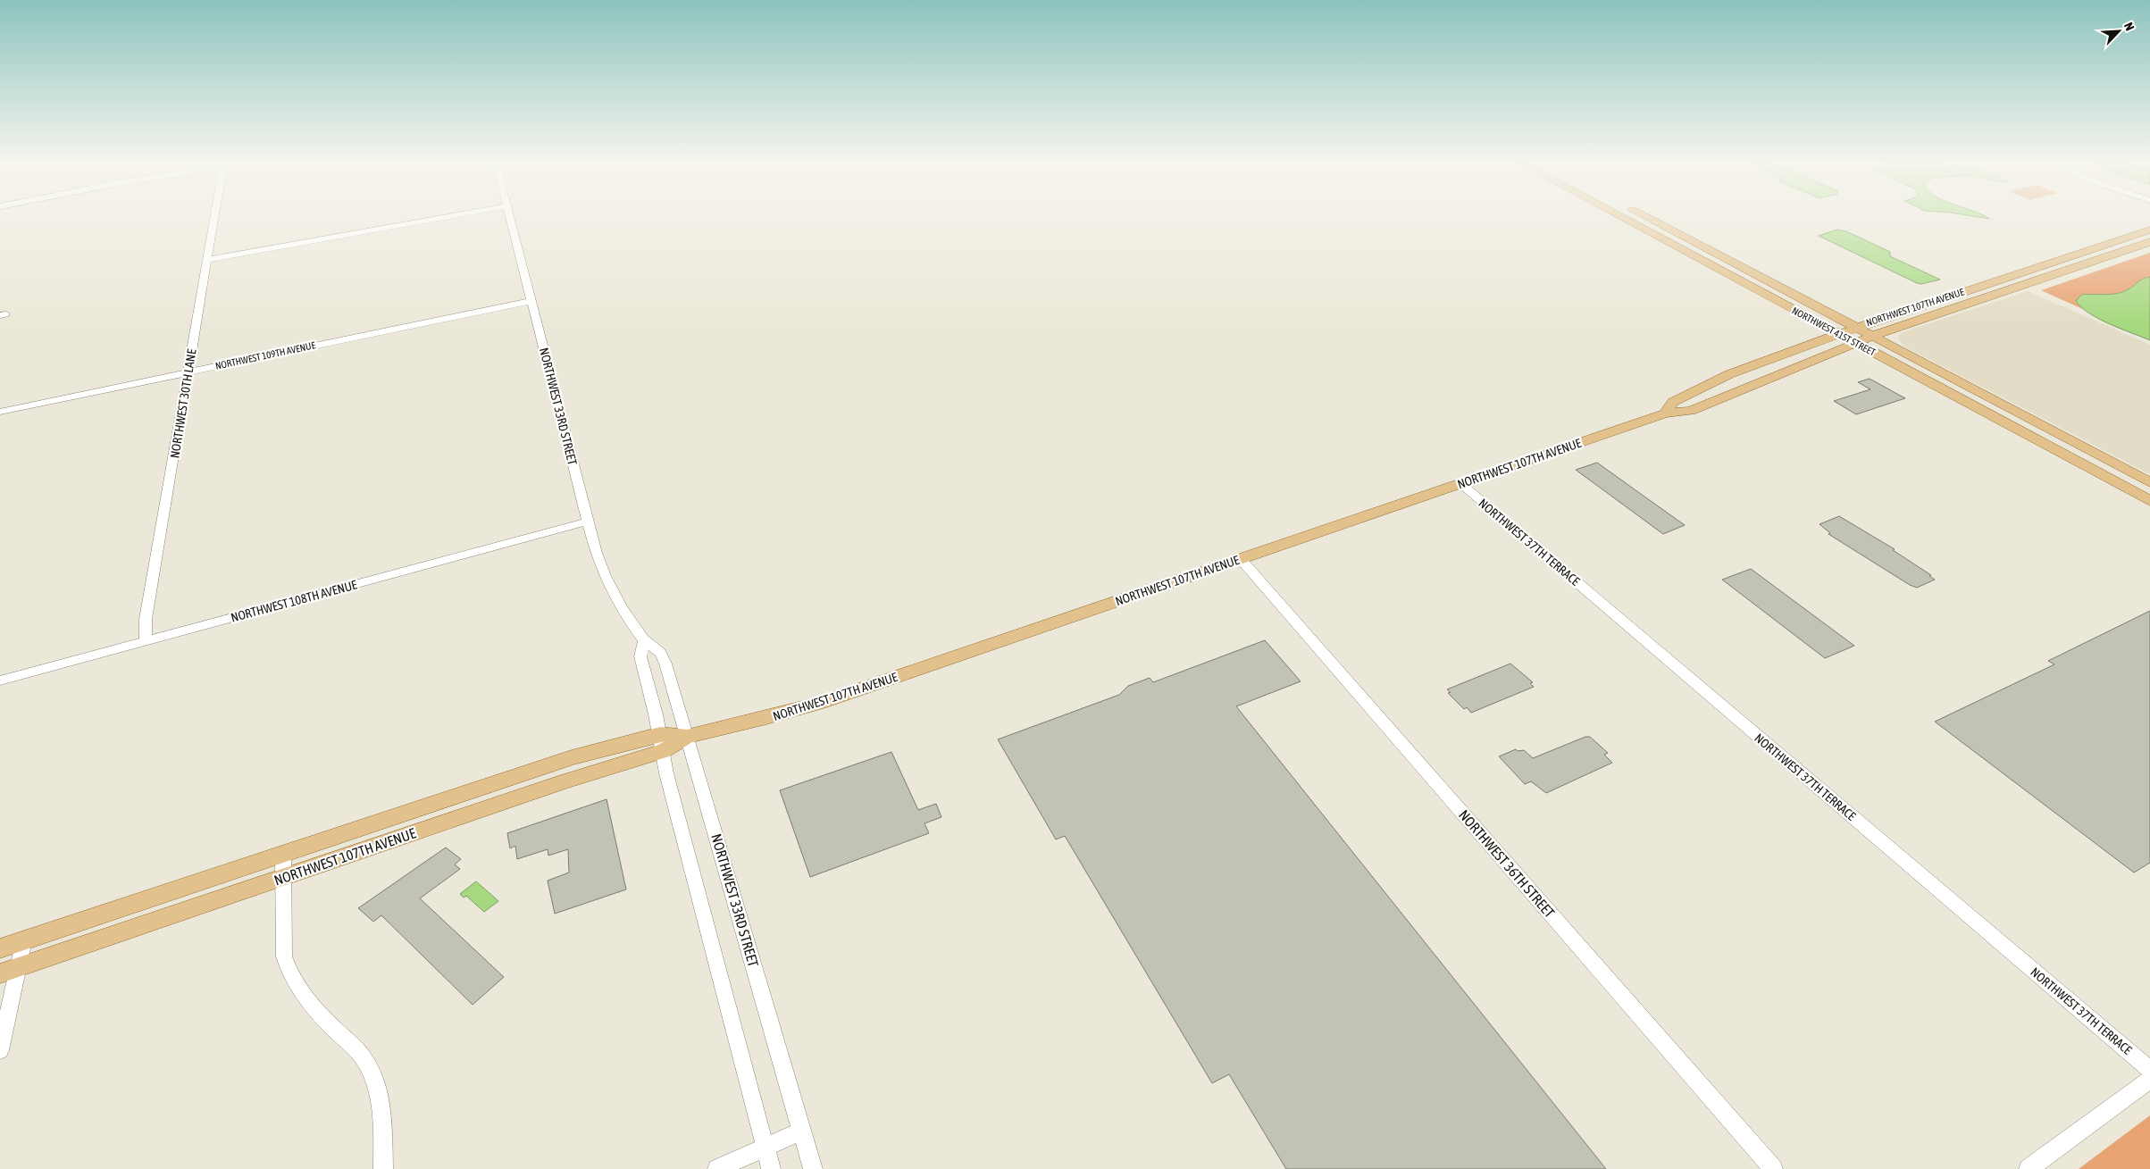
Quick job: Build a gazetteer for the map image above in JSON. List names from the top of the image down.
{
  "streets": {
    "main road": ["NORTHWEST 107TH AVENUE", "NORTHWEST 41ST STREET"],
    "street": [
      "NORTHWEST 109TH AVENUE",
      "NORTHWEST 30TH LANE",
      "NORTHWEST 33RD STREET",
      "NORTHWEST 37TH TERRACE",
      "NORTHWEST 108TH AVENUE",
      "NORTHWEST 36TH STREET"
    ]
  },
  "crossings": [
    ["NORTHWEST 107TH AVENUE", "NORTHWEST 41ST STREET"],
    ["NORTHWEST 107TH AVENUE", "NORTHWEST 33RD STREET"],
    ["NORTHWEST 107TH AVENUE", "NORTHWEST 37TH TERRACE"],
    ["NORTHWEST 107TH AVENUE", "NORTHWEST 36TH STREET"],
    ["NORTHWEST 109TH AVENUE", "NORTHWEST 30TH LANE"],
    ["NORTHWEST 109TH AVENUE", "NORTHWEST 33RD STREET"],
    ["NORTHWEST 30TH LANE", "NORTHWEST 108TH AVENUE"],
    ["NORTHWEST 33RD STREET", "NORTHWEST 108TH AVENUE"]
  ],
  "north": "top right"
}
